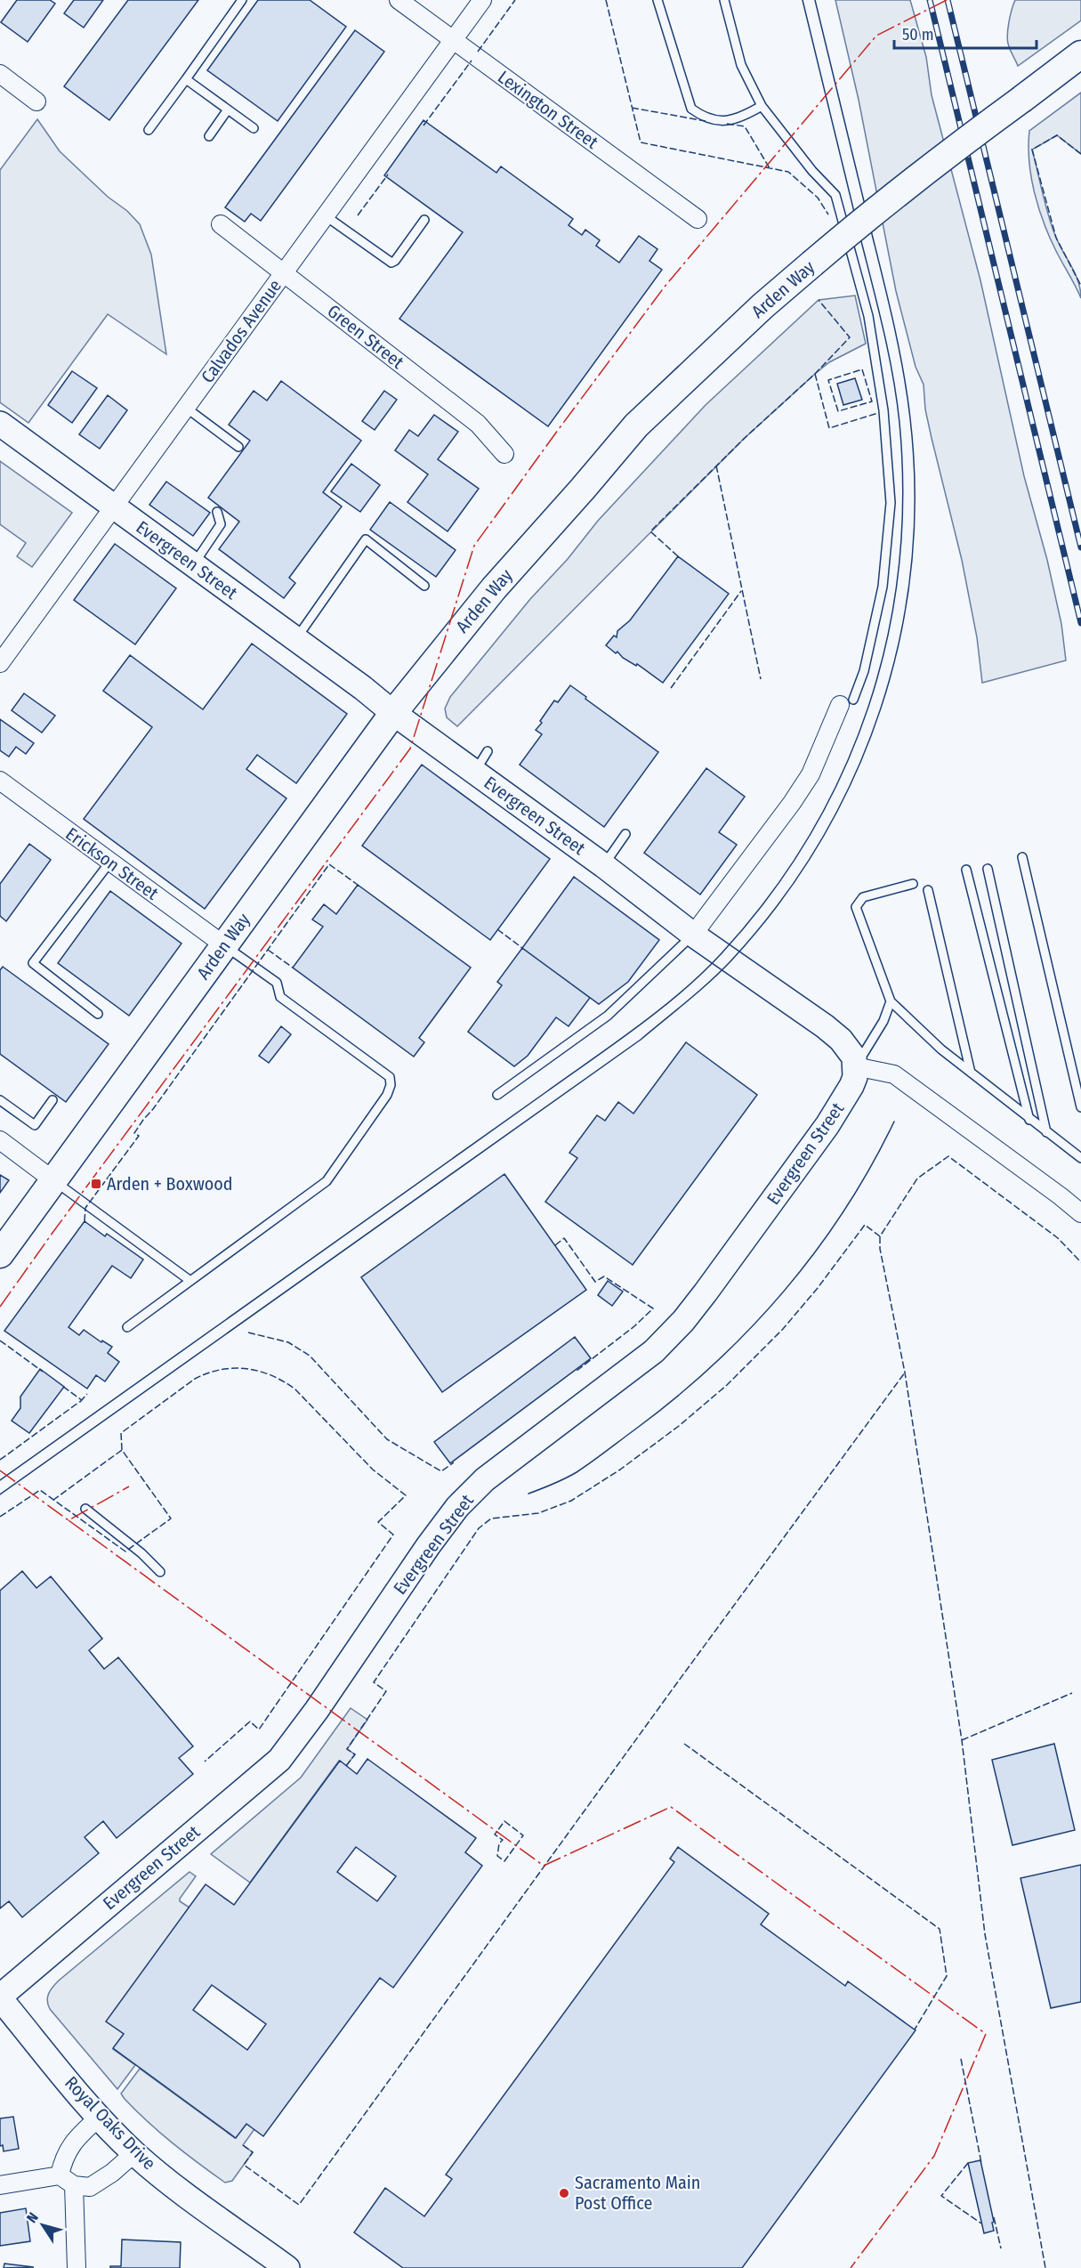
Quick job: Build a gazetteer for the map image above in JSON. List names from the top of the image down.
{
  "streets": {
    "main road": ["Arden Way"],
    "street": [
      "Lexington Street",
      "Calvados Avenue",
      "Green Street",
      "Evergreen Street",
      "Erickson Street",
      "Royal Oaks Drive"
    ]
  },
  "crossings": [
    ["Lexington Street", "Calvados Avenue"],
    ["Arden Way", "Evergreen Street"],
    ["Arden Way", "Erickson Street"],
    ["Calvados Avenue", "Green Street"],
    ["Calvados Avenue", "Evergreen Street"],
    ["Evergreen Street", "Royal Oaks Drive"]
  ],
  "places": {
    "transit": ["Arden + Boxwood"],
    "other": ["Sacramento Main Post Office"]
  },
  "scale_bar": "50 m",
  "north": "top left"
}
